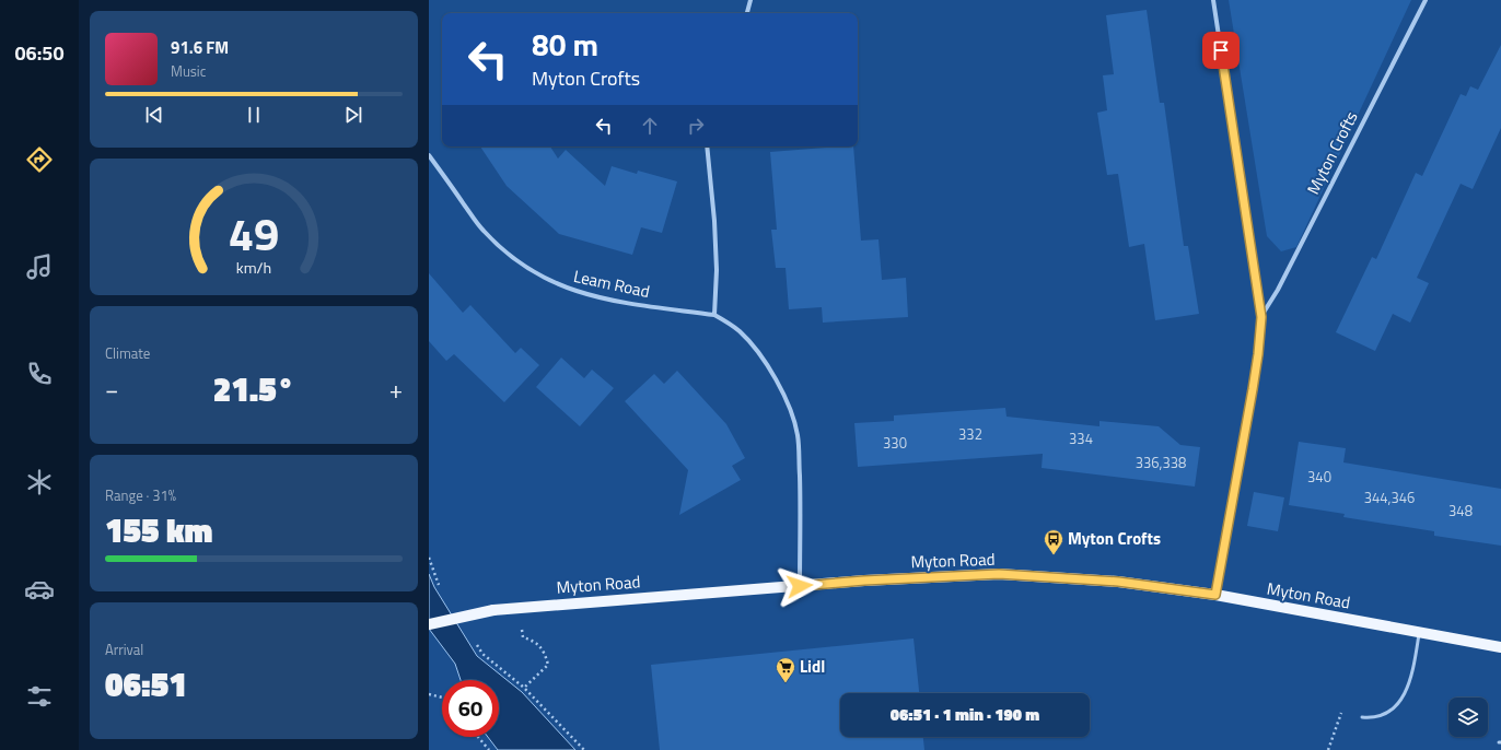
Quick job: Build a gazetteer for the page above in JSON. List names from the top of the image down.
{
  "streets": {
    "main road": ["Myton Road"],
    "street": ["Myton Crofts", "Leam Road"]
  },
  "crossings": [
    ["Myton Crofts", "Myton Road"],
    ["Leam Road", "Myton Road"]
  ],
  "places": {
    "bus stop": ["Myton Crofts"],
    "supermarket": ["Lidl"]
  },
  "house_numbers": [
    "332",
    "334",
    "330",
    "336,338",
    "340",
    "344,346",
    "348"
  ],
  "page": {
    "tabs": "06:50",
    "turn": ["80 m", "Myton Crofts"],
    "song": ["91.6 FM", "Music"],
    "tile": [
      "Climate",
      ["Range · 31%", "155 km"],
      ["Arrival", "06:51"]
    ],
    "heat": ["−", "21.5°", "+"],
    "limit": "60",
    "trip": "06:51 · 1 min · 190 m",
    "gauge": ["49", "km/h"]
  }
}
